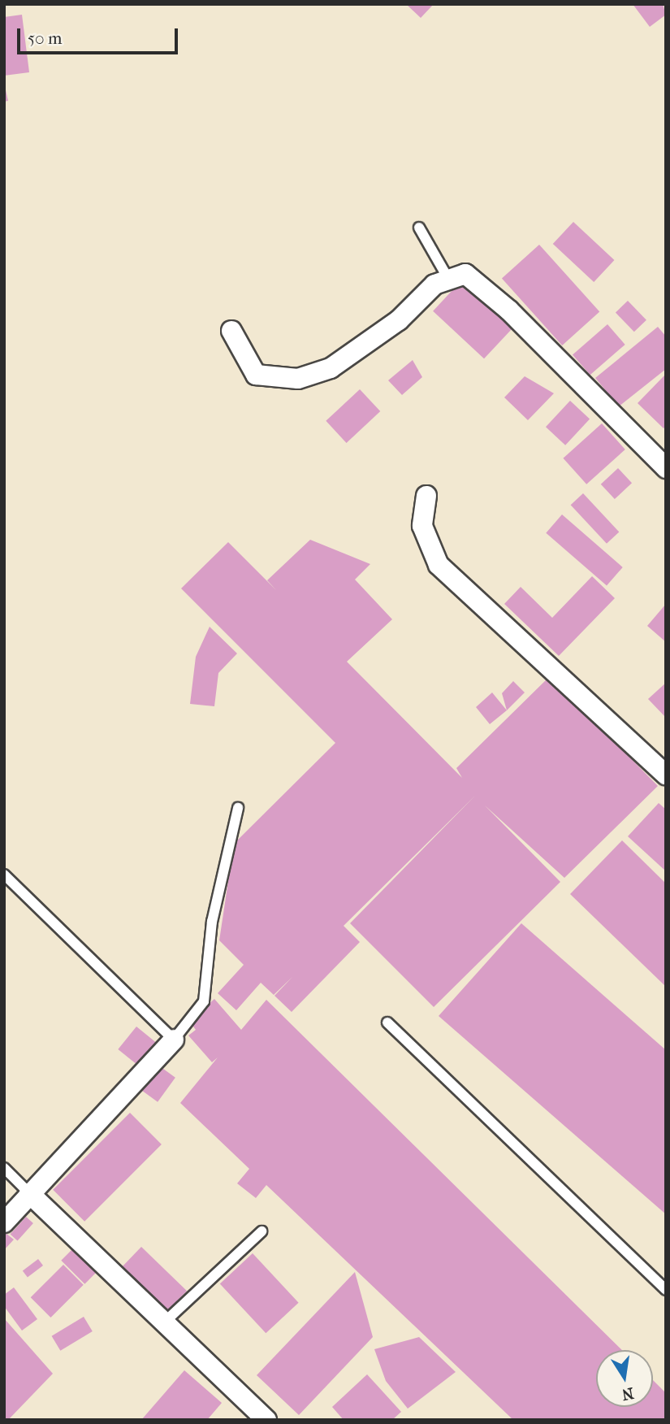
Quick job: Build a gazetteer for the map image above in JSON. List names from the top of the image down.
{
  "scale_bar": "50 m",
  "north": "bottom"
}
